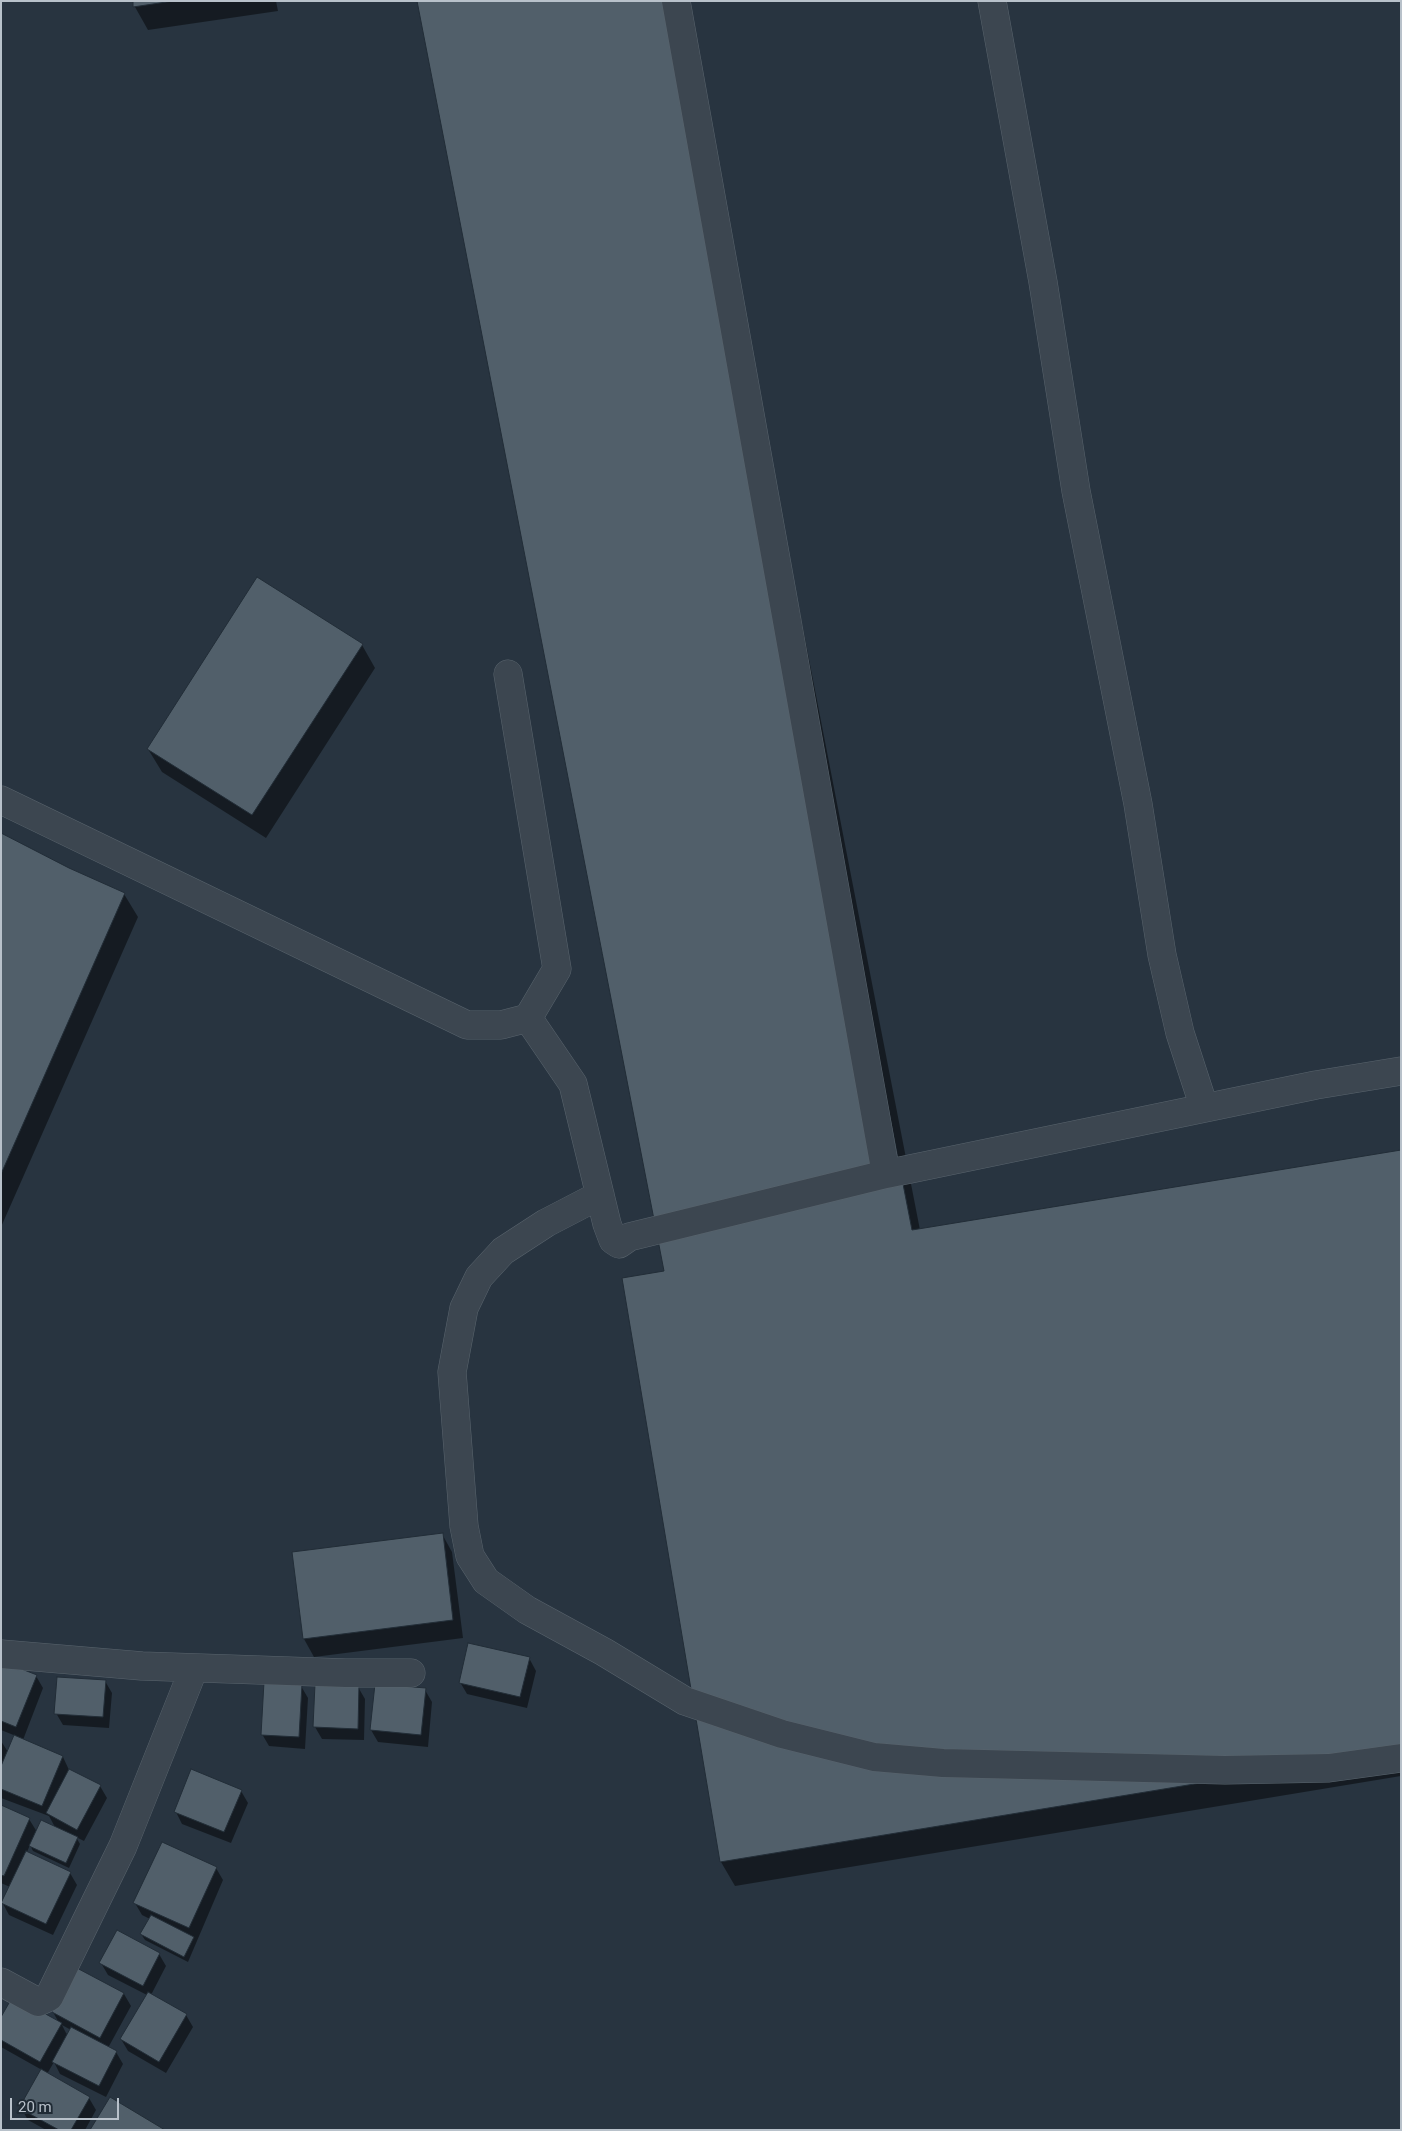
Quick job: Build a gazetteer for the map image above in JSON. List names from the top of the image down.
{
  "scale_bar": "20 m"
}
